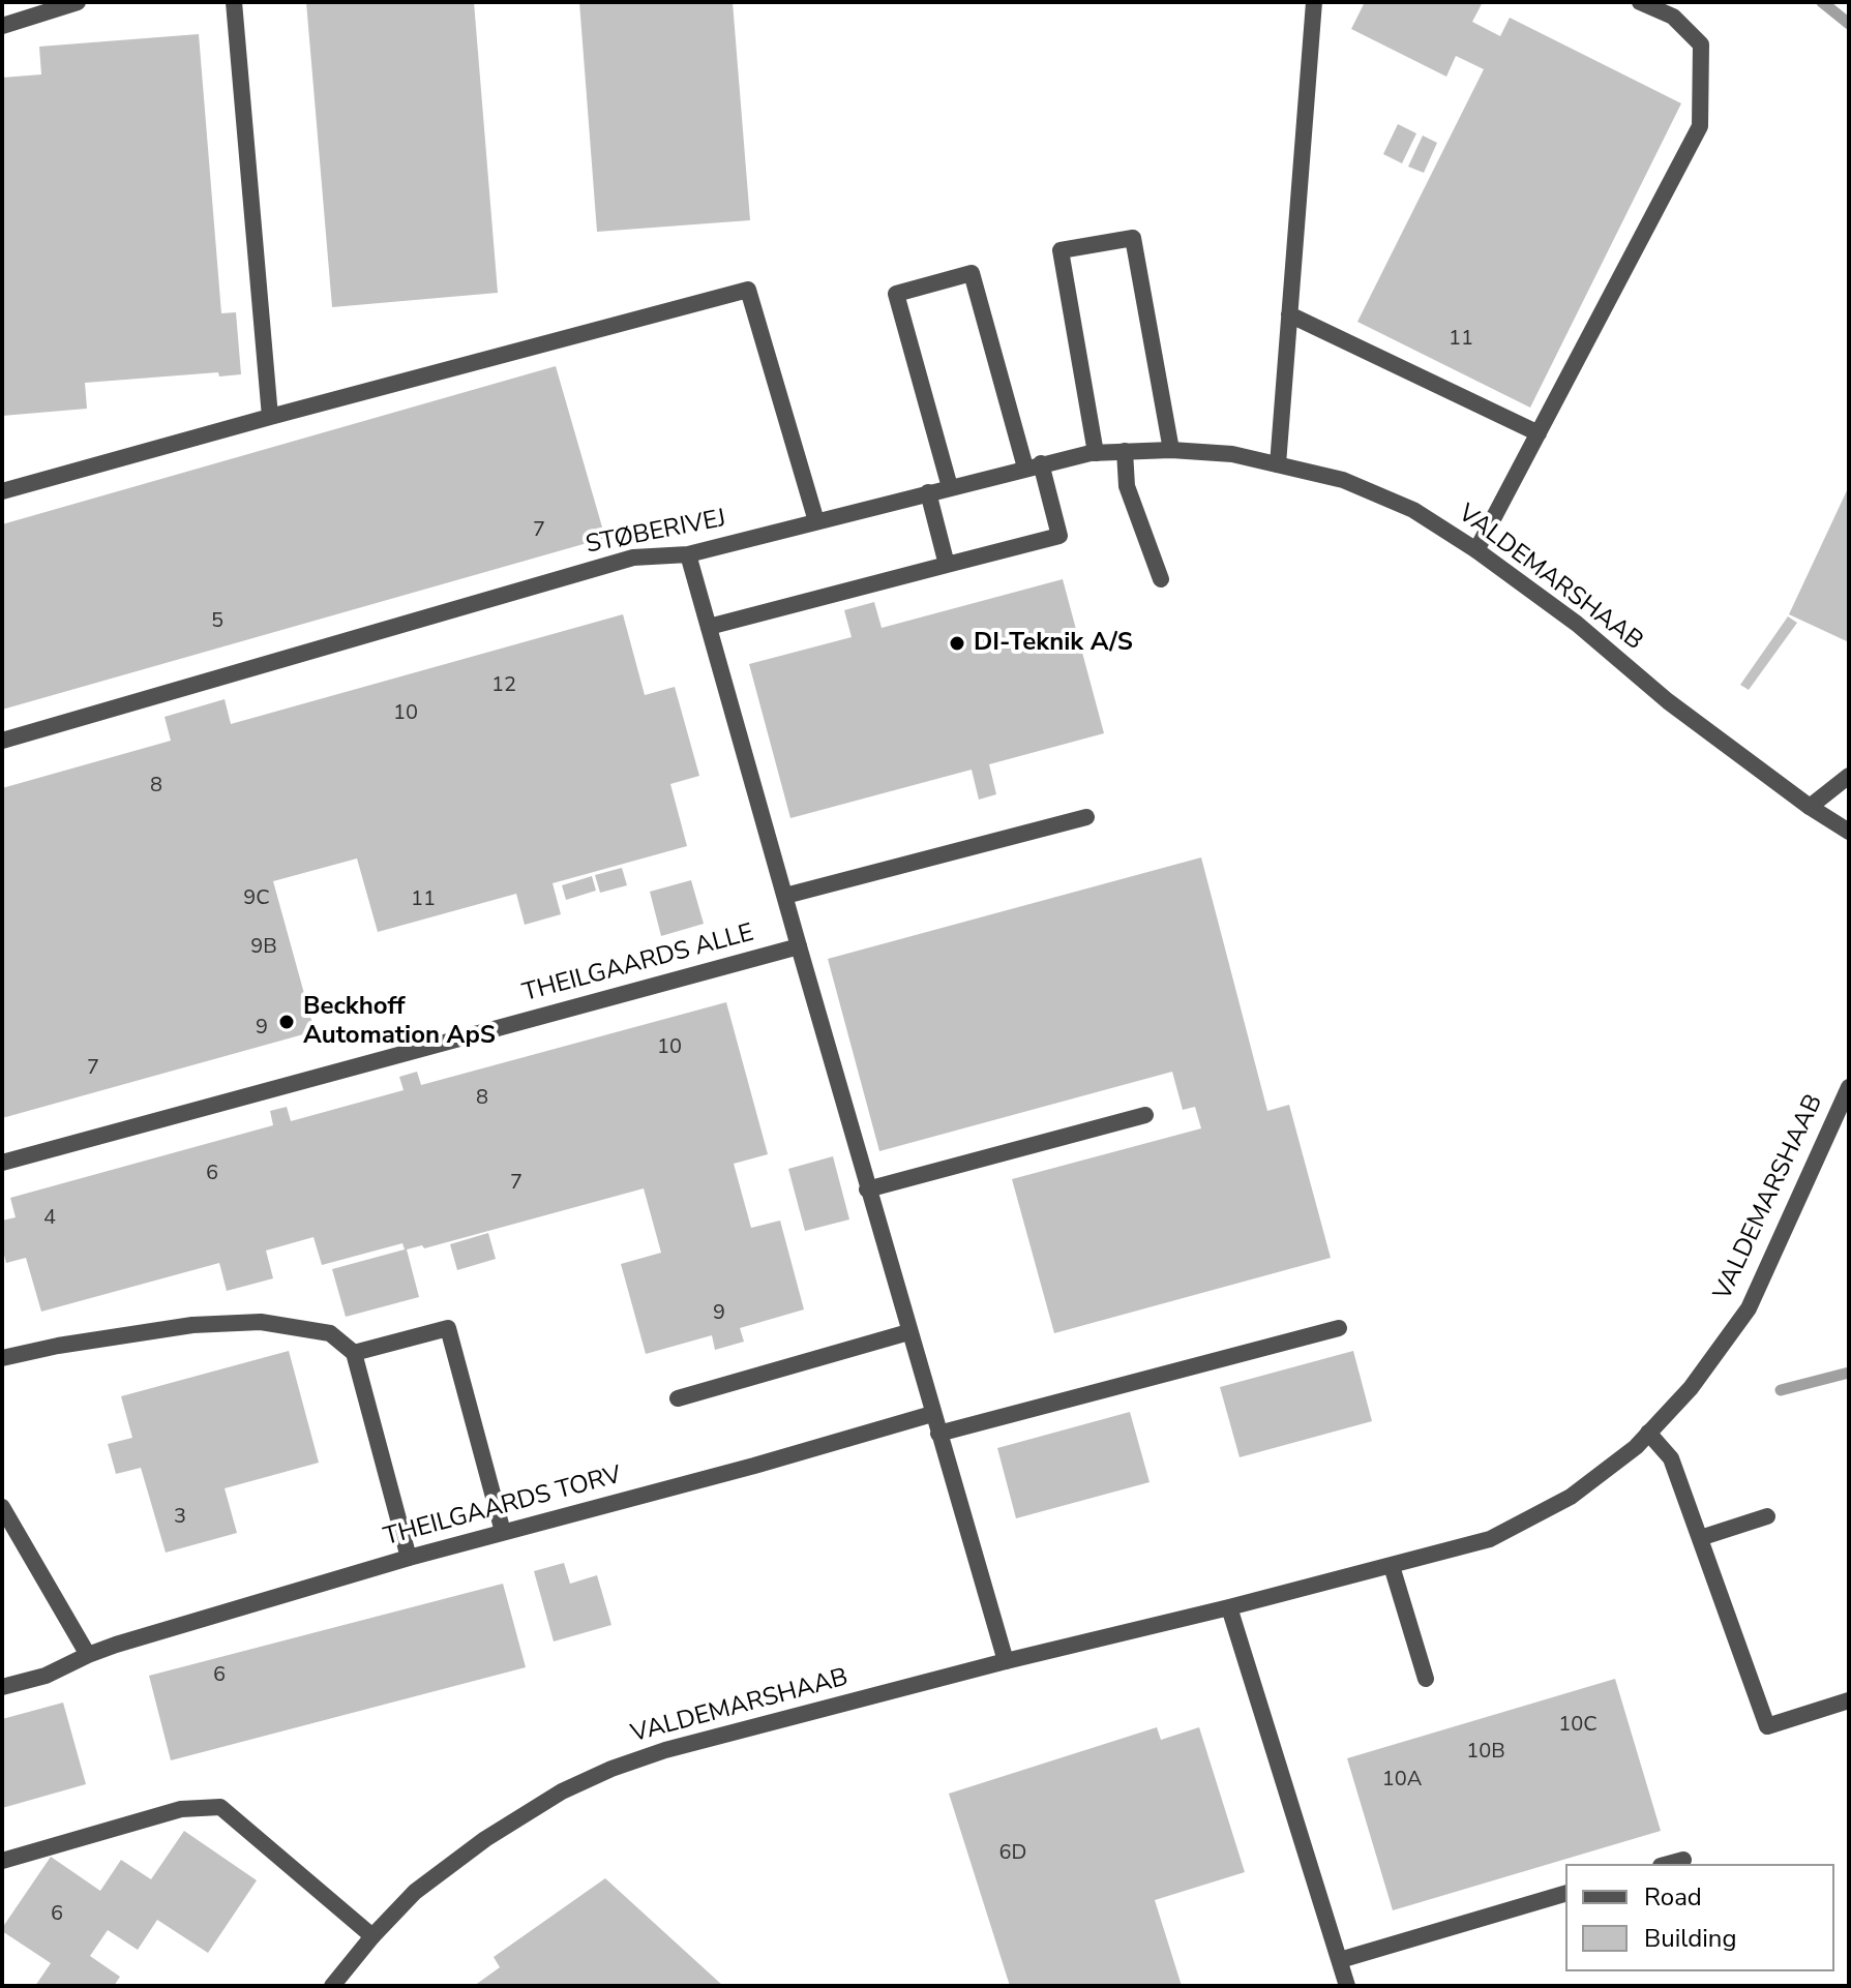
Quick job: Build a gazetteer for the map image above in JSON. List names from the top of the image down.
{
  "streets": {
    "street": [
      "STØBERIVEJ",
      "VALDEMARSHAAB",
      "THEILGAARDS ALLE",
      "THEILGAARDS TORV"
    ]
  },
  "crossings": [
    ["STØBERIVEJ", "VALDEMARSHAAB"]
  ],
  "places": ["DI-Teknik A/S", "Beckhoff Automation ApS"],
  "house_numbers": [
    "11",
    "7",
    "5",
    "12",
    "10",
    "8",
    "9C",
    "11",
    "9B",
    "9",
    "10",
    "7",
    "8",
    "6",
    "7",
    "4",
    "9",
    "3",
    "6",
    "10C",
    "10B",
    "10A",
    "6D",
    "6"
  ],
  "legend": ["Road", "Building"]
}
